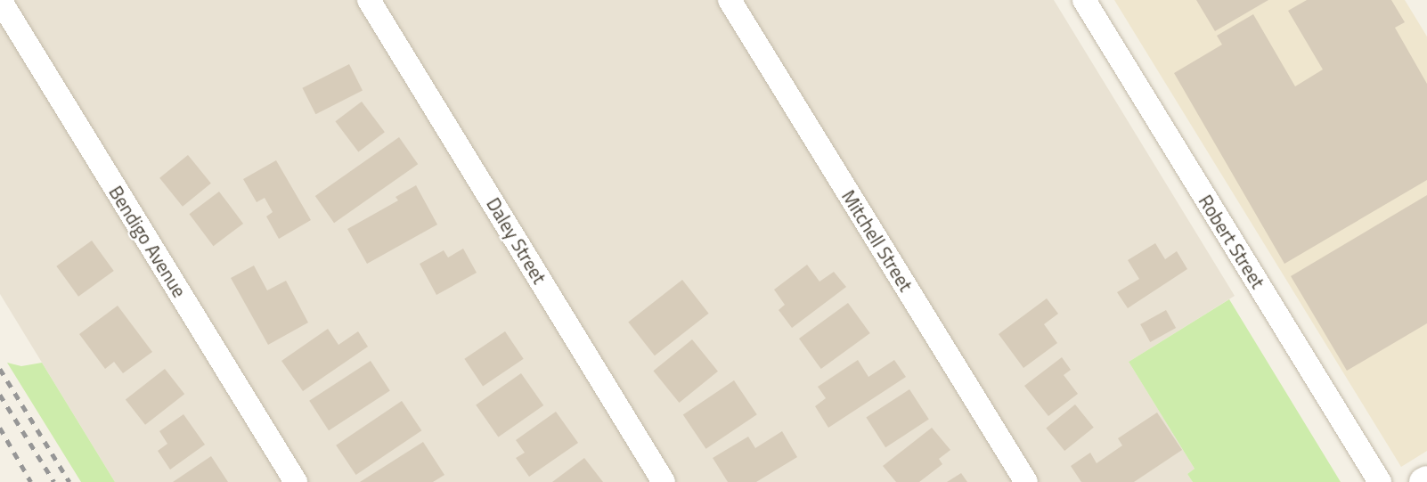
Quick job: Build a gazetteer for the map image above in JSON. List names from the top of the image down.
{
  "streets": {
    "street": [
      "Daley Street",
      "Mitchell Street",
      "Bendigo Avenue",
      "Robert Street"
    ]
  }
}
